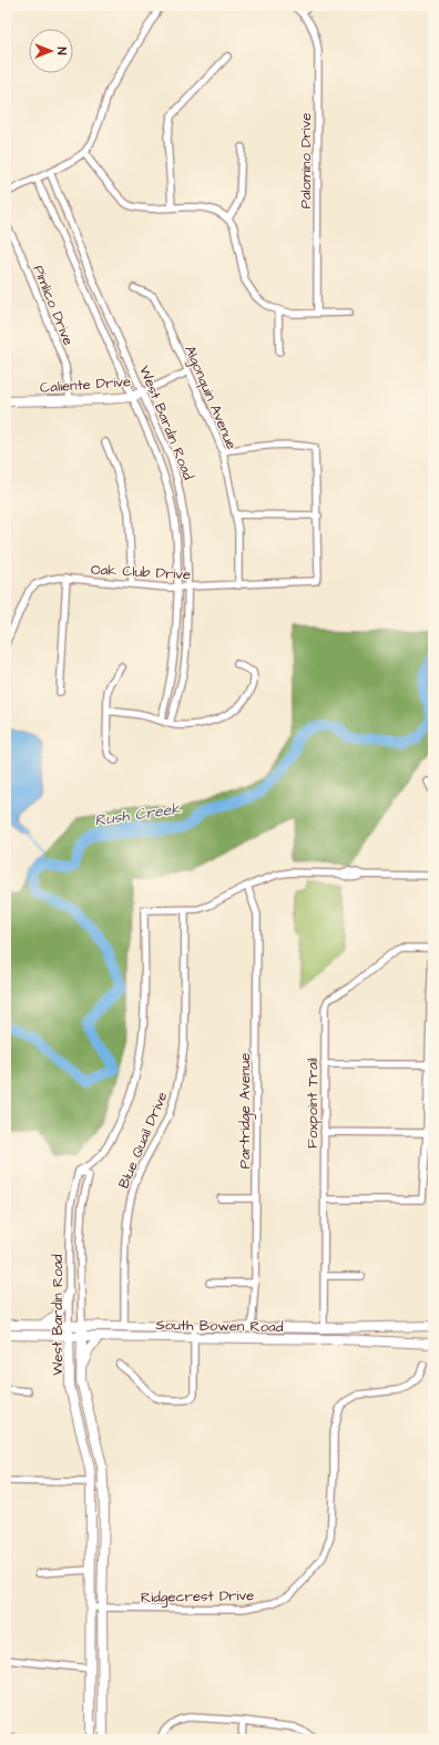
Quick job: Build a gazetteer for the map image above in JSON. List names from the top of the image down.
{
  "streets": {
    "main road": ["Caliente Drive", "West Bardin Road", "South Bowen Road"],
    "street": [
      "Palomino Drive",
      "Pimlico Drive",
      "Algonquin Avenue",
      "Oak Club Drive",
      "Foxpoint Trail",
      "Partridge Avenue",
      "Blue Quail Drive",
      "Ridgecrest Drive"
    ]
  },
  "crossings": [
    ["Pimlico Drive", "Caliente Drive"],
    ["Caliente Drive", "Algonquin Avenue"],
    ["Caliente Drive", "West Bardin Road"],
    ["Algonquin Avenue", "Oak Club Drive"],
    ["West Bardin Road", "Oak Club Drive"],
    ["West Bardin Road", "South Bowen Road"],
    ["West Bardin Road", "Ridgecrest Drive"],
    ["Foxpoint Trail", "South Bowen Road"],
    ["Partridge Avenue", "South Bowen Road"],
    ["Blue Quail Drive", "South Bowen Road"]
  ],
  "water": ["Rush Creek"],
  "north": "right"
}
